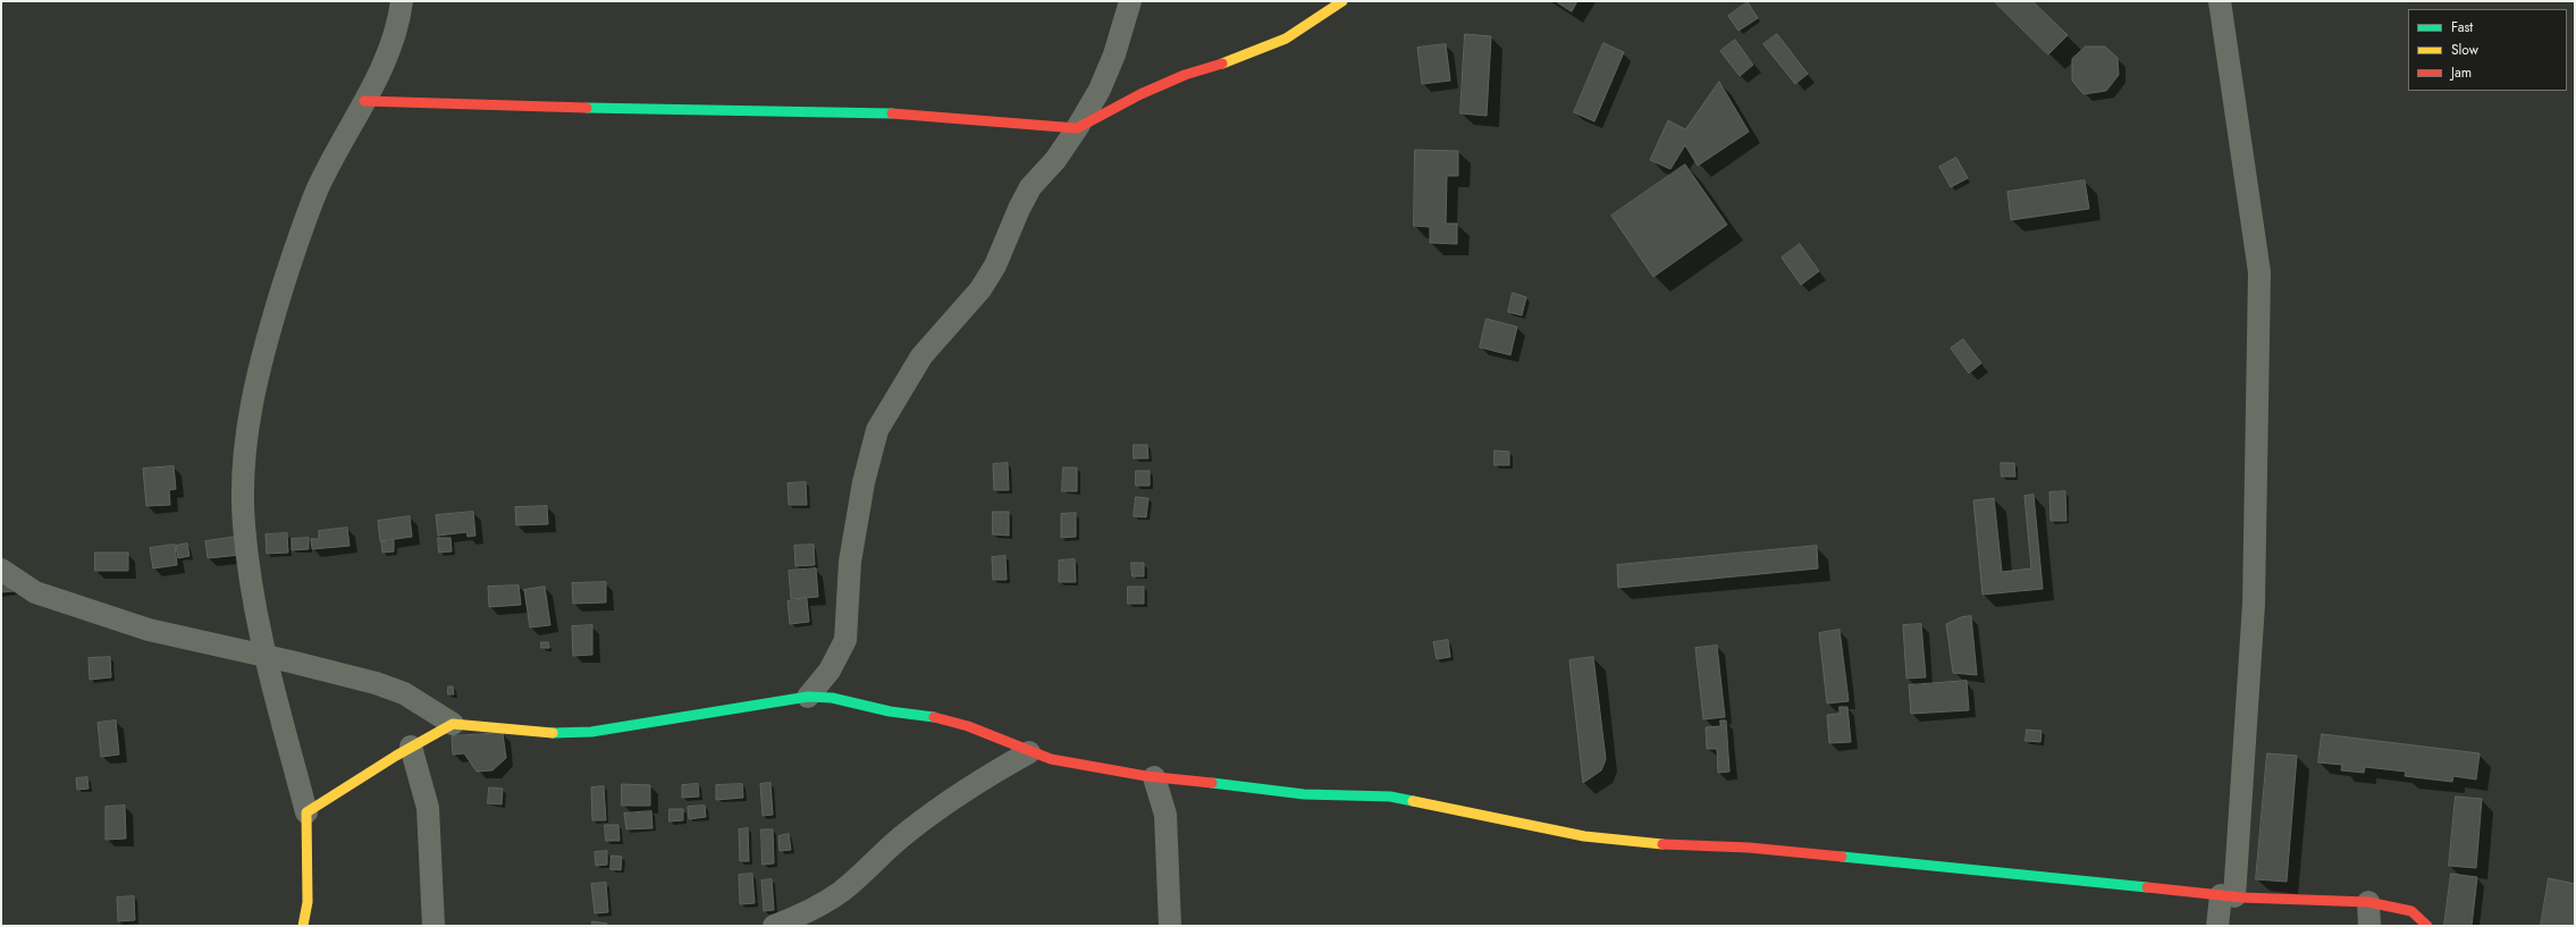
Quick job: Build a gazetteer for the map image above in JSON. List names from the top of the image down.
{
  "legend": ["Fast", "Slow", "Jam"]
}
